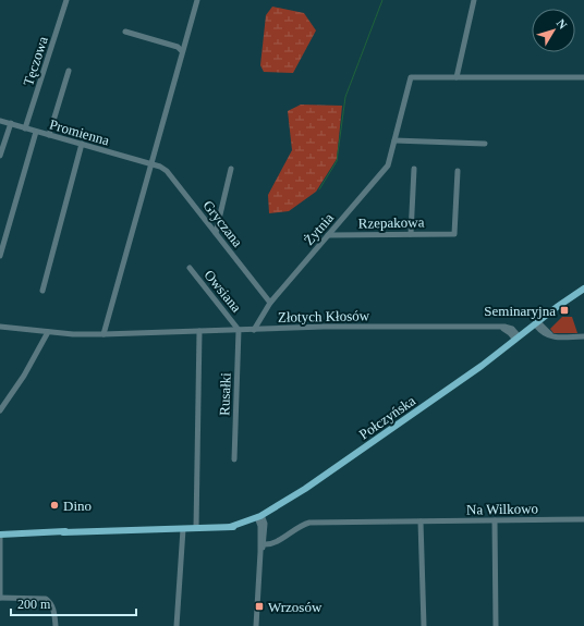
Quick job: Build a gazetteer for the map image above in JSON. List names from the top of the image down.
{
  "streets": {
    "main road": ["Połczyńska"],
    "street": [
      "Tęczowa",
      "Promienna",
      "Rzepakowa",
      "Gryczana",
      "Żytnia",
      "Owsiana",
      "Złotych Kłosów",
      "Rusałki",
      "Na Wilkowo"
    ]
  },
  "crossings": [
    ["Tęczowa", "Promienna"],
    ["Promienna", "Gryczana"],
    ["Rzepakowa", "Żytnia"],
    ["Gryczana", "Żytnia"],
    ["Żytnia", "Złotych Kłosów"],
    ["Owsiana", "Złotych Kłosów"],
    ["Owsiana", "Rusałki"],
    ["Złotych Kłosów", "Rusałki"],
    ["Złotych Kłosów", "Połczyńska"]
  ],
  "places": {
    "transit": ["Seminaryjna", "Wrzosów"],
    "other": ["Dino"]
  },
  "scale_bar": "200 m",
  "north": "top right"
}
